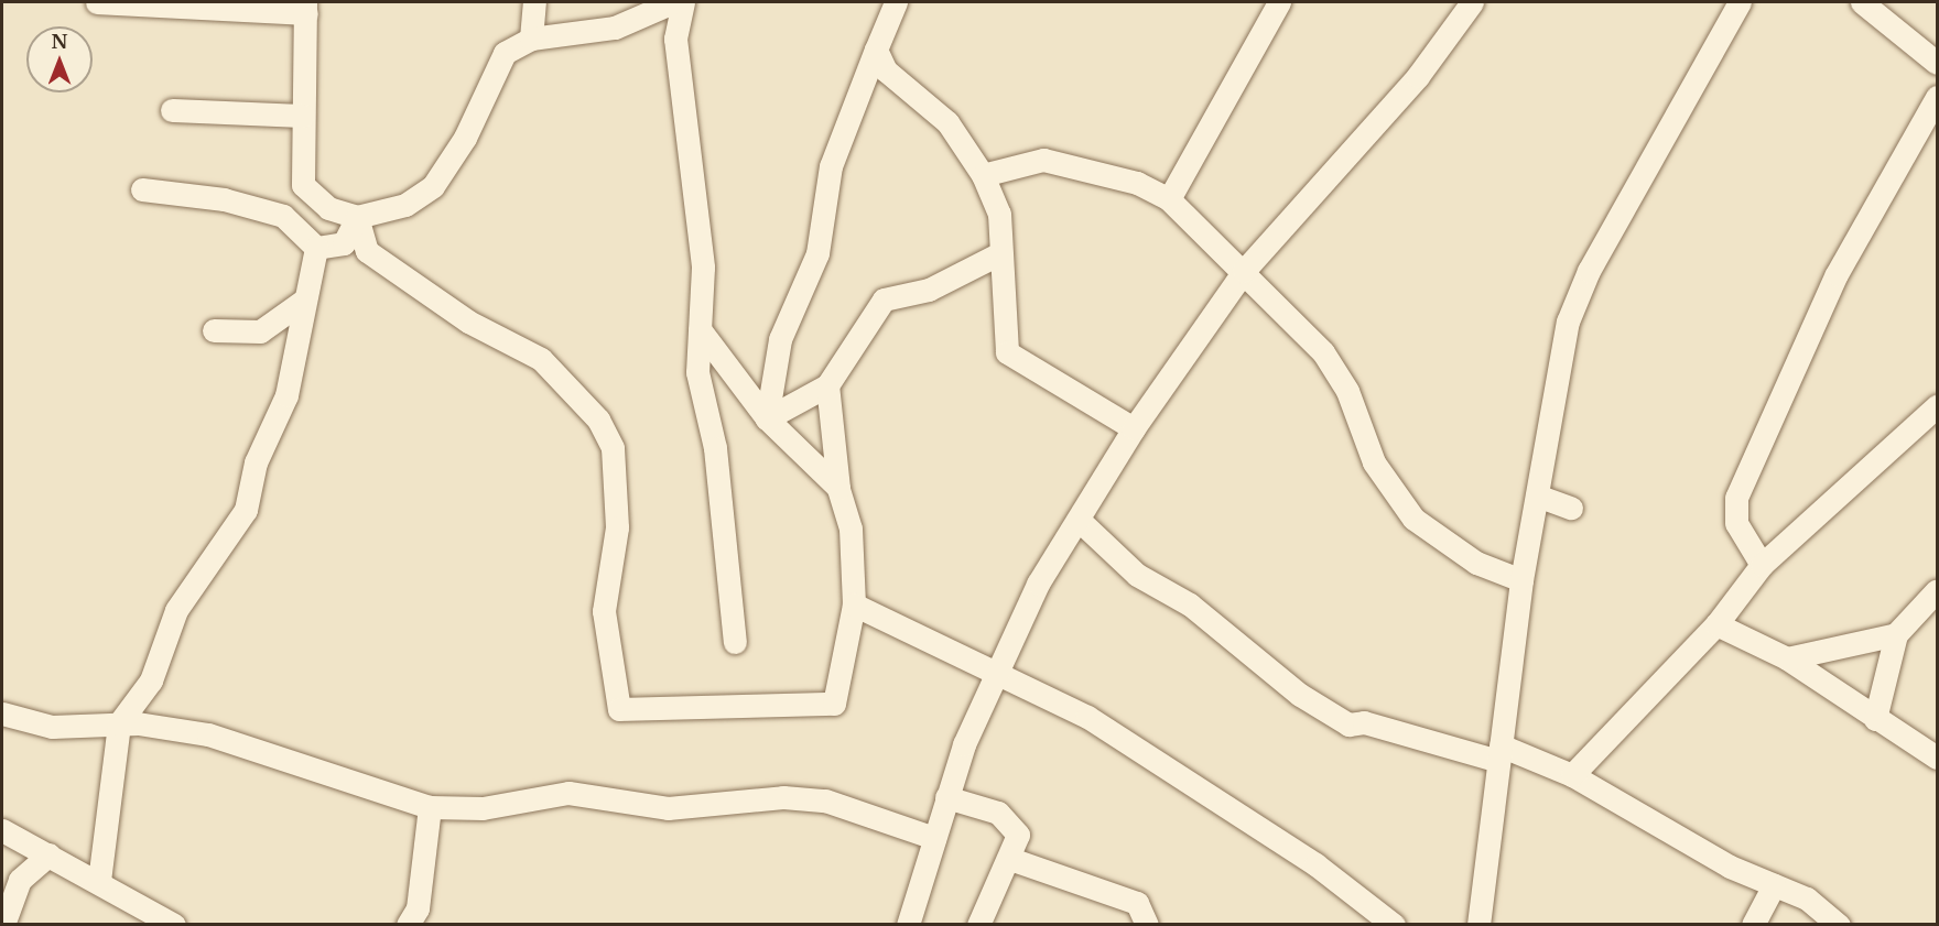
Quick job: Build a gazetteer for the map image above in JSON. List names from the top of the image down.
{
  "north": "top"
}
